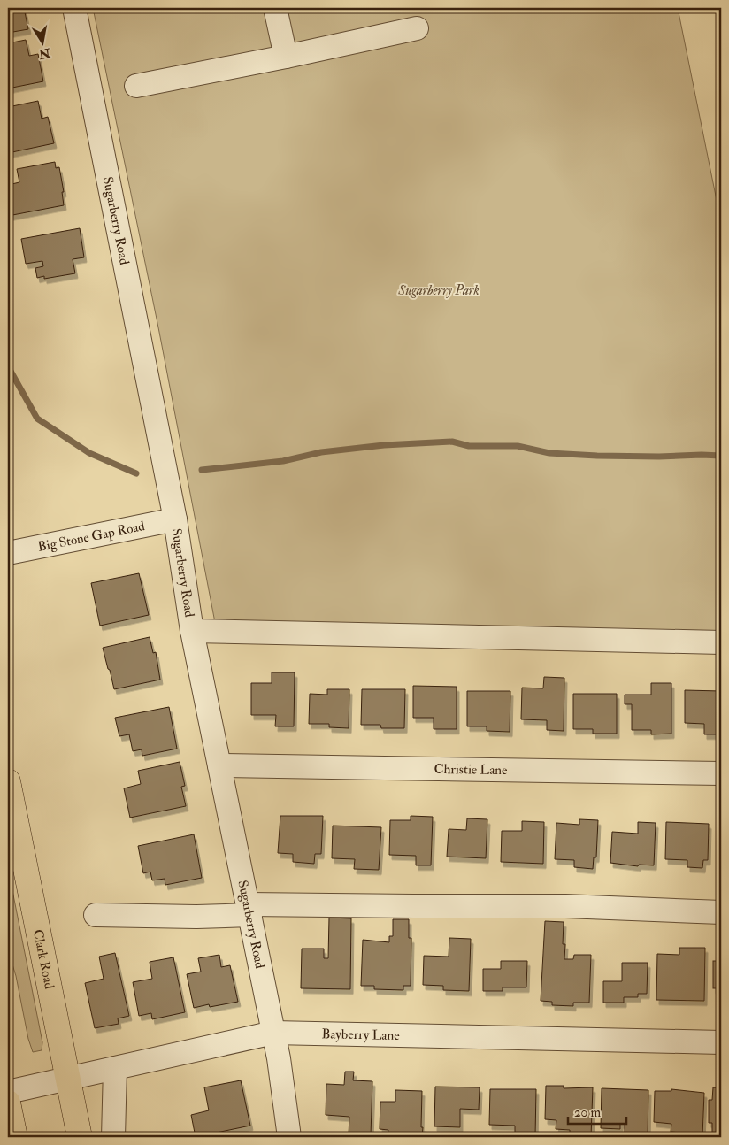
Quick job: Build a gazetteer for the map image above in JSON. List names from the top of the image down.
{
  "streets": {
    "main road": ["Clark Road"],
    "street": [
      "Sugarberry Road",
      "Big Stone Gap Road",
      "Christie Lane",
      "Bayberry Lane"
    ]
  },
  "crossings": [
    ["Sugarberry Road", "Big Stone Gap Road"],
    ["Sugarberry Road", "Christie Lane"],
    ["Sugarberry Road", "Bayberry Lane"],
    ["Clark Road", "Bayberry Lane"]
  ],
  "parks": ["Sugarberry Park"],
  "scale_bar": "20 m",
  "north": "bottom"
}
